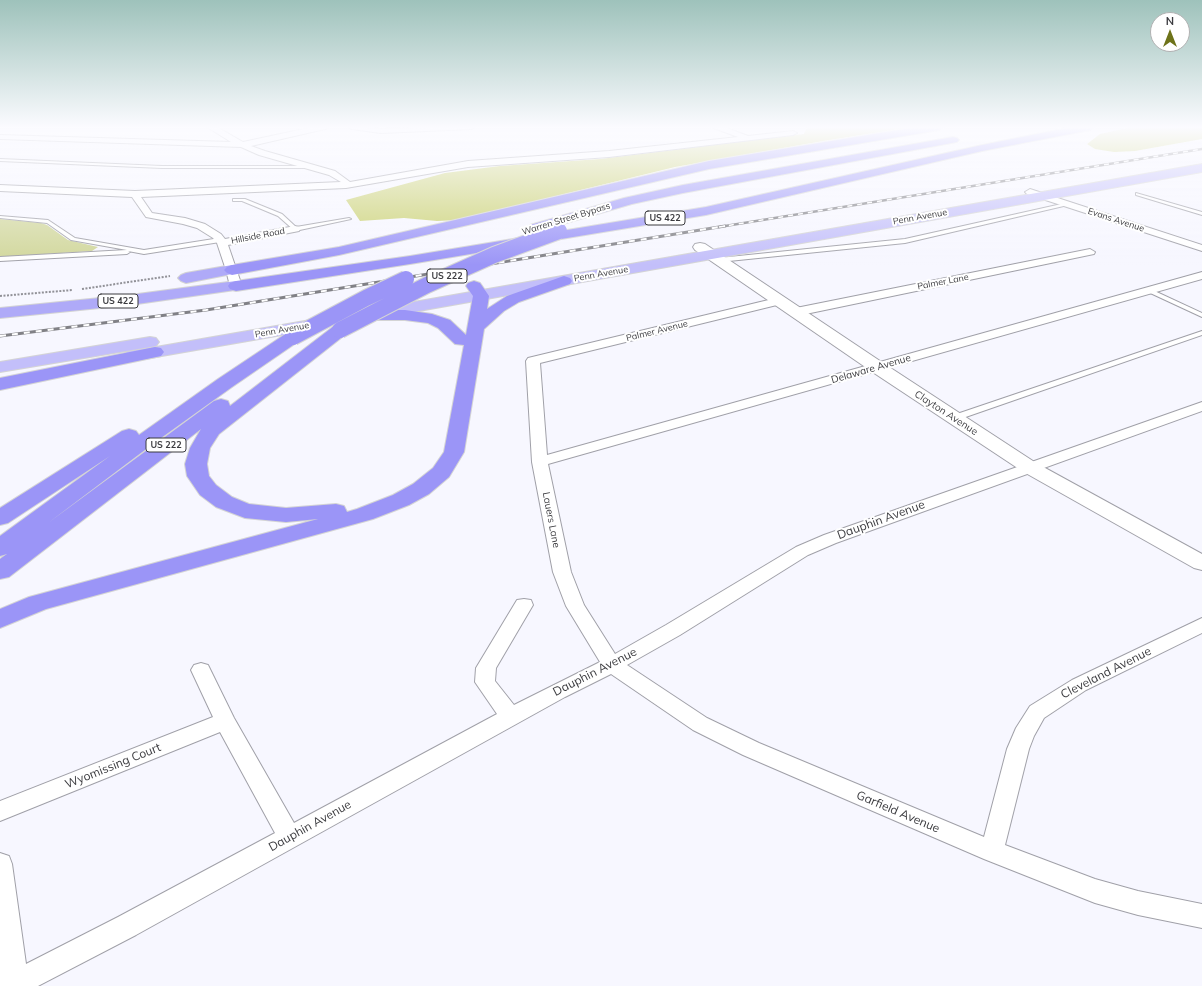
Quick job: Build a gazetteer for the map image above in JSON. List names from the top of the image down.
{
  "streets": {
    "highway": ["US 422", "Warren Street Bypass", "US 222"],
    "main road": ["Penn Avenue"],
    "street": [
      "Evans Avenue",
      "Hillside Road",
      "Palmer Lane",
      "Palmer Avenue",
      "Delaware Avenue",
      "Clayton Avenue",
      "Lauers Lane",
      "Dauphin Avenue",
      "Cleveland Avenue",
      "Wyomissing Court",
      "Garfield Avenue"
    ]
  },
  "crossings": [
    ["Penn Avenue", "Evans Avenue"],
    ["Penn Avenue", "Clayton Avenue"],
    ["Warren Street Bypass", "US 222"],
    ["Palmer Lane", "Clayton Avenue"],
    ["Palmer Avenue", "Clayton Avenue"],
    ["Palmer Avenue", "Lauers Lane"],
    ["Delaware Avenue", "Clayton Avenue"],
    ["Delaware Avenue", "Lauers Lane"],
    ["Clayton Avenue", "Dauphin Avenue"],
    ["Lauers Lane", "Dauphin Avenue"],
    ["Lauers Lane", "Garfield Avenue"],
    ["Dauphin Avenue", "Garfield Avenue"],
    ["Cleveland Avenue", "Garfield Avenue"]
  ],
  "north": "top"
}
